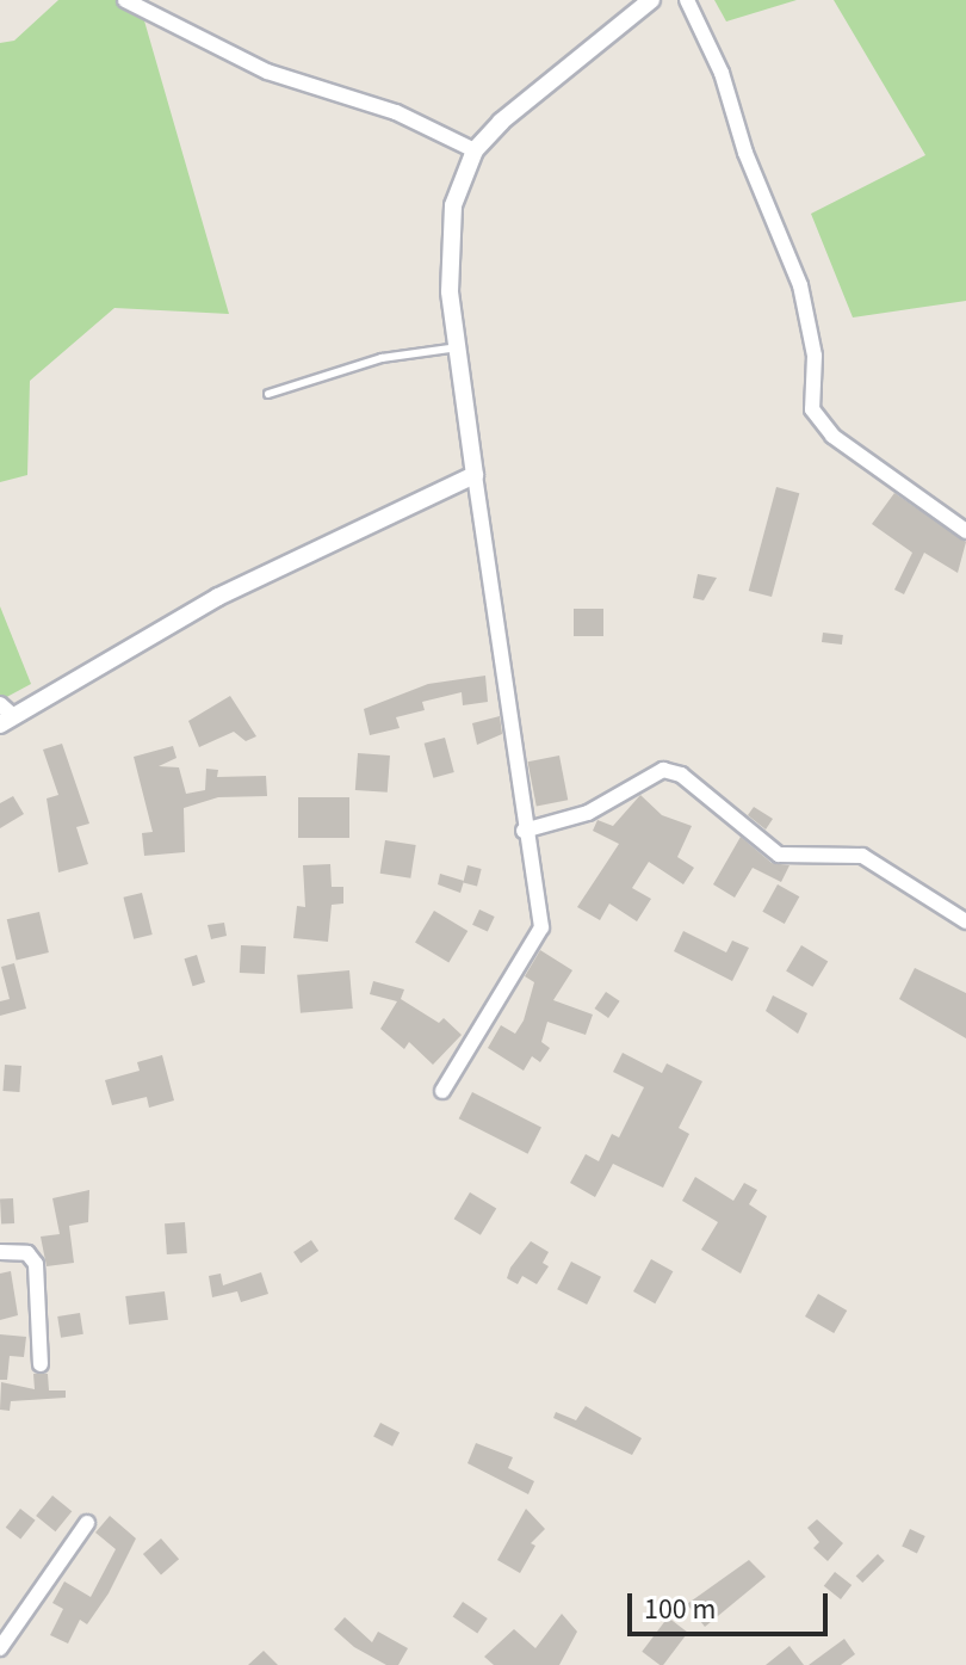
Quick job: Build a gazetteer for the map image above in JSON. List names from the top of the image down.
{
  "scale_bar": "100 m"
}
